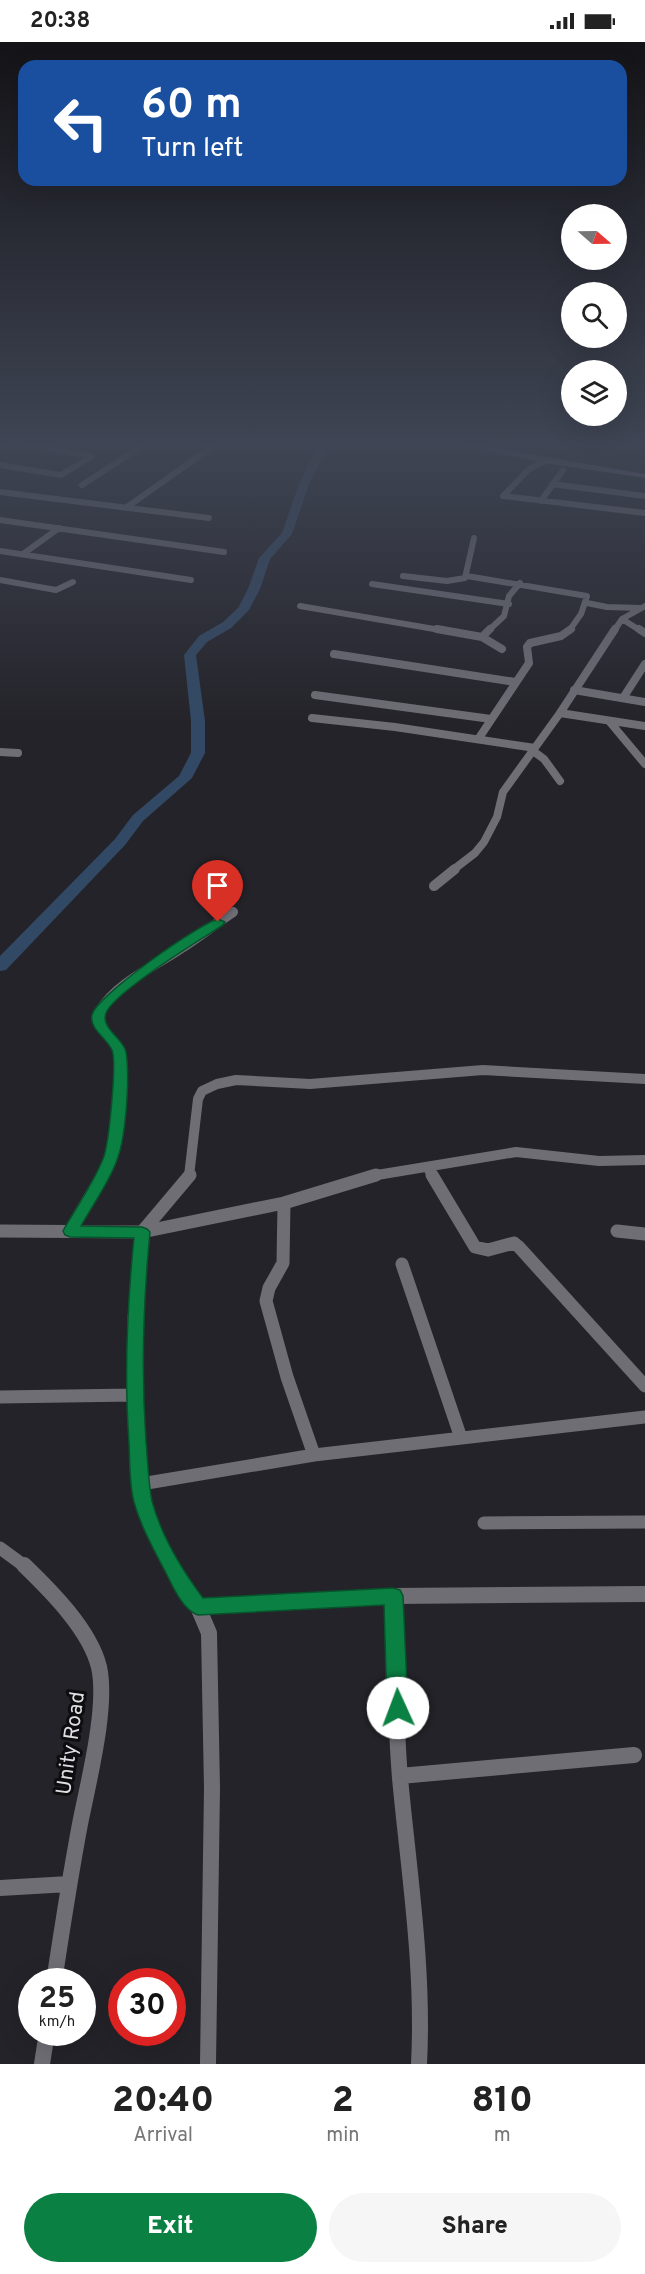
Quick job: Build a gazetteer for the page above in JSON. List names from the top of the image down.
{
  "streets": {
    "street": ["Unity Road"]
  },
  "north": "right",
  "page": {
    "status": "20:38",
    "turn": ["60 m", "Turn left"],
    "speed": "25 km/h",
    "limit": "30",
    "eta": [
      "20:40",
      "Arrival",
      "2",
      "min",
      "810",
      "m"
    ],
    "buttons": ["Exit", "Share"]
  }
}
